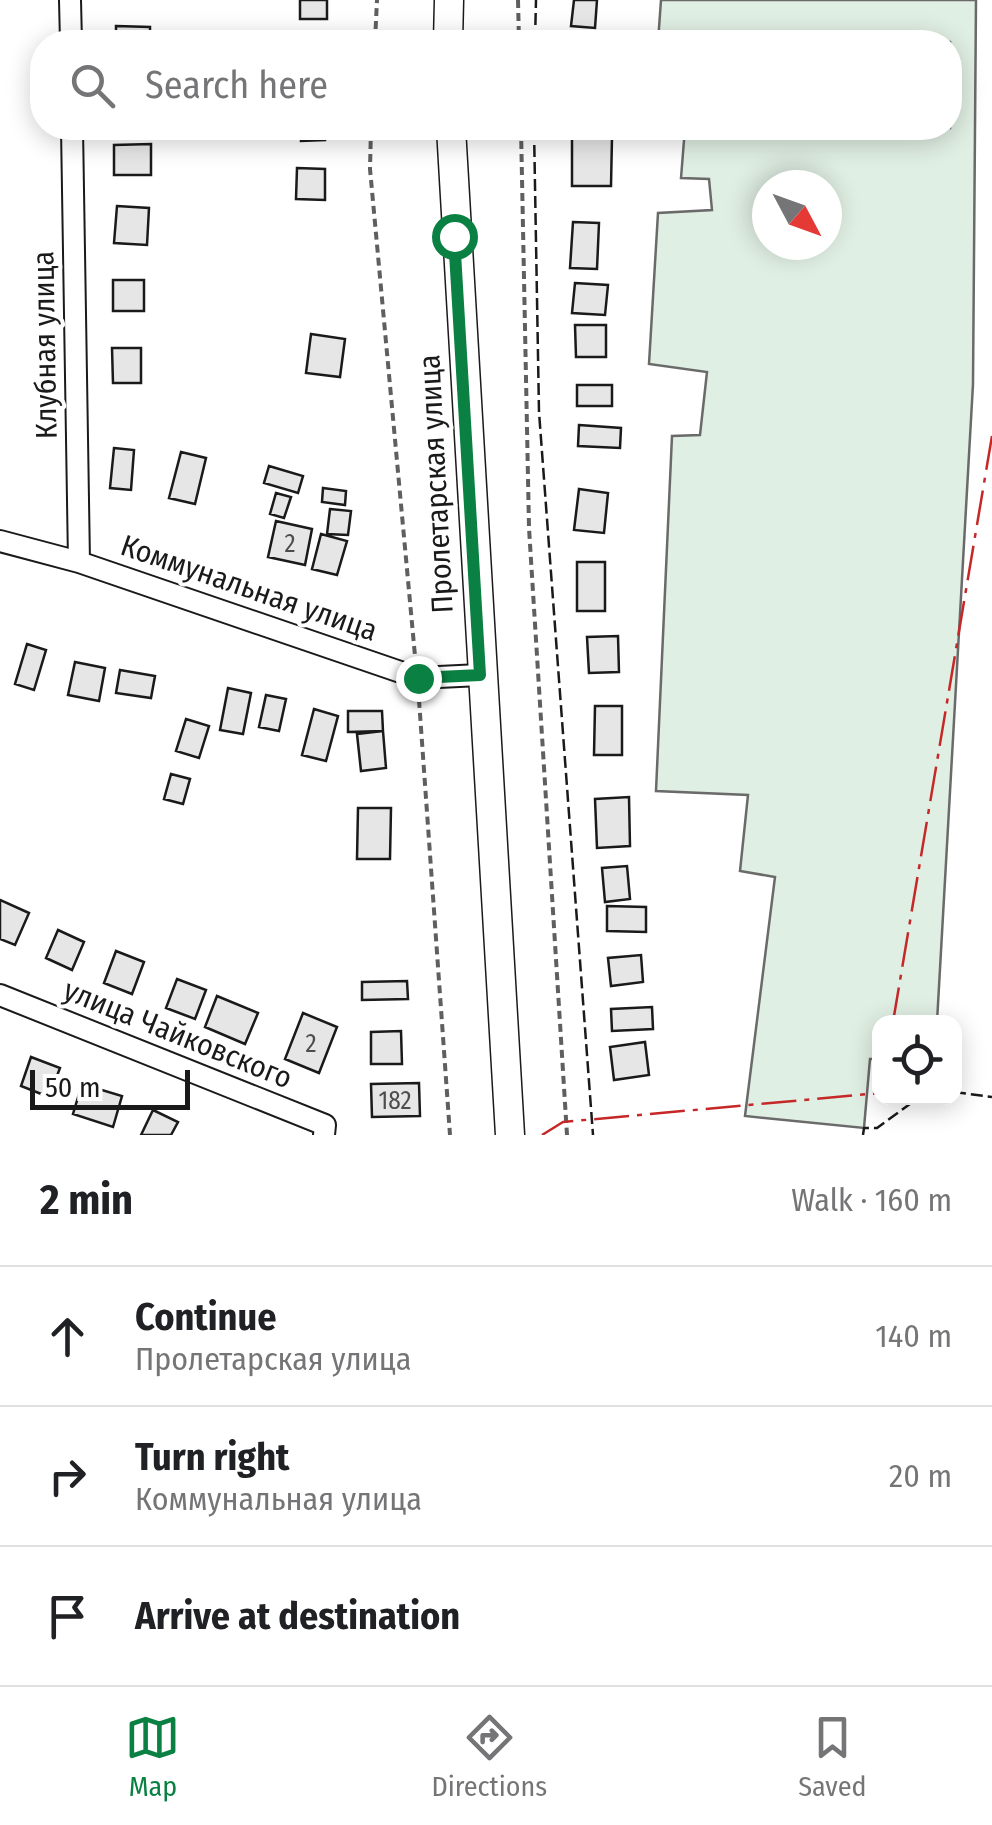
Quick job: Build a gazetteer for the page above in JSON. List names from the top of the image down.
{
  "streets": {
    "main road": ["Пролетарская улица"],
    "street": ["Клубная улица", "Коммунальная улица", "улица Чайковского"]
  },
  "crossings": [
    ["Клубная улица", "Коммунальная улица"],
    ["Пролетарская улица", "Коммунальная улица"]
  ],
  "house_numbers": ["2", "2", "182"],
  "scale_bar": "50 m",
  "north": "bottom right",
  "page": {
    "search": "Search here",
    "scale": "50 m",
    "heading": ["2 min", "Walk · 160 m"],
    "list": [
      ["Continue", "Пролетарская улица", "140 m"],
      ["Turn right", "Коммунальная улица", "20 m"],
      "Arrive at destination"
    ],
    "nav": ["Map", "Directions", "Saved"]
  }
}
